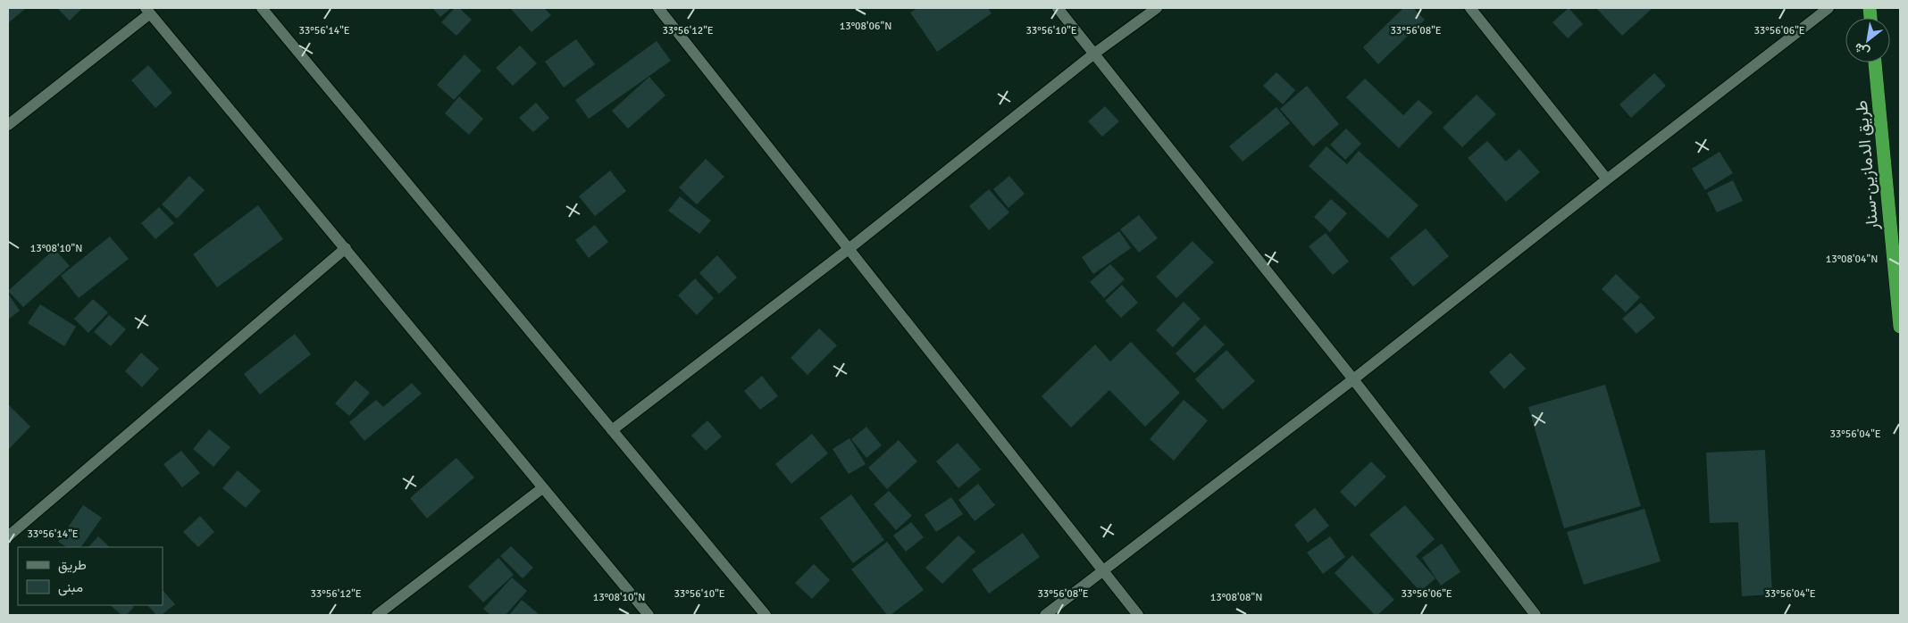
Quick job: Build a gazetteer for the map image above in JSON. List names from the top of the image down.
{
  "streets": {
    "highway": ["طريق الدمازين-سنار"]
  },
  "legend": ["طريق", "مبنى"],
  "north": "bottom left",
  "coordinates": [
    "13°08'06\"N",
    "33°56'14\"E",
    "33°56'12\"E",
    "33°56'10\"E",
    "33°56'08\"E",
    "33°56'06\"E",
    "13°08'10\"N",
    "13°08'04\"N",
    "33°56'04\"E",
    "13°08'08\"N"
  ]
}
